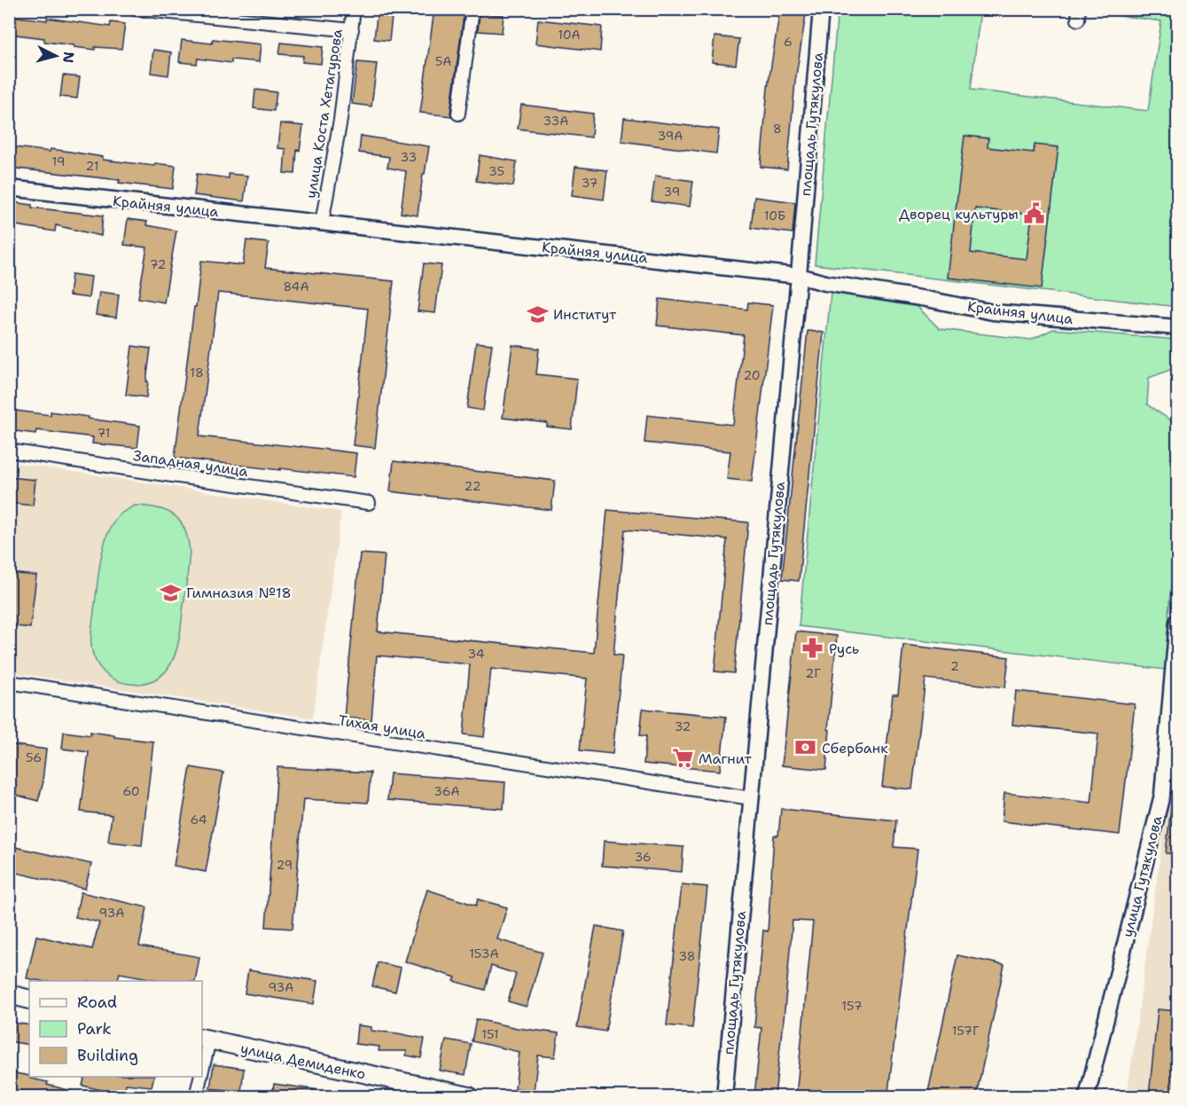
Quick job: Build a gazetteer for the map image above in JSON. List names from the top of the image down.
{
  "streets": {
    "main road": ["улица Демиденко"],
    "street": [
      "улица Коста Хетагурова",
      "площадь Гутякулова",
      "Крайняя улица",
      "Западная улица",
      "Тихая улица",
      "улица Гутякулова"
    ]
  },
  "crossings": [
    ["улица Коста Хетагурова", "Крайняя улица"],
    ["площадь Гутякулова", "Крайняя улица"],
    ["площадь Гутякулова", "Тихая улица"]
  ],
  "places": {
    "public building": ["Дворец культуры"],
    "school or university": ["Институт", "Гимназия №18"],
    "pharmacy": ["Русь"],
    "bank": ["Сбербанк"],
    "supermarket": ["Магнит"]
  },
  "house_numbers": [
    "10А",
    "6",
    "5А",
    "33А",
    "8",
    "39А",
    "33",
    "19",
    "21",
    "35",
    "37",
    "39",
    "10Б",
    "72",
    "84А",
    "18",
    "20",
    "71",
    "22",
    "34",
    "2",
    "2Г",
    "32",
    "56",
    "60",
    "36А",
    "64",
    "36",
    "29",
    "93А",
    "153А",
    "38",
    "93А",
    "157",
    "157Г",
    "151"
  ],
  "legend": ["Road", "Park", "Building"],
  "north": "right"
}
